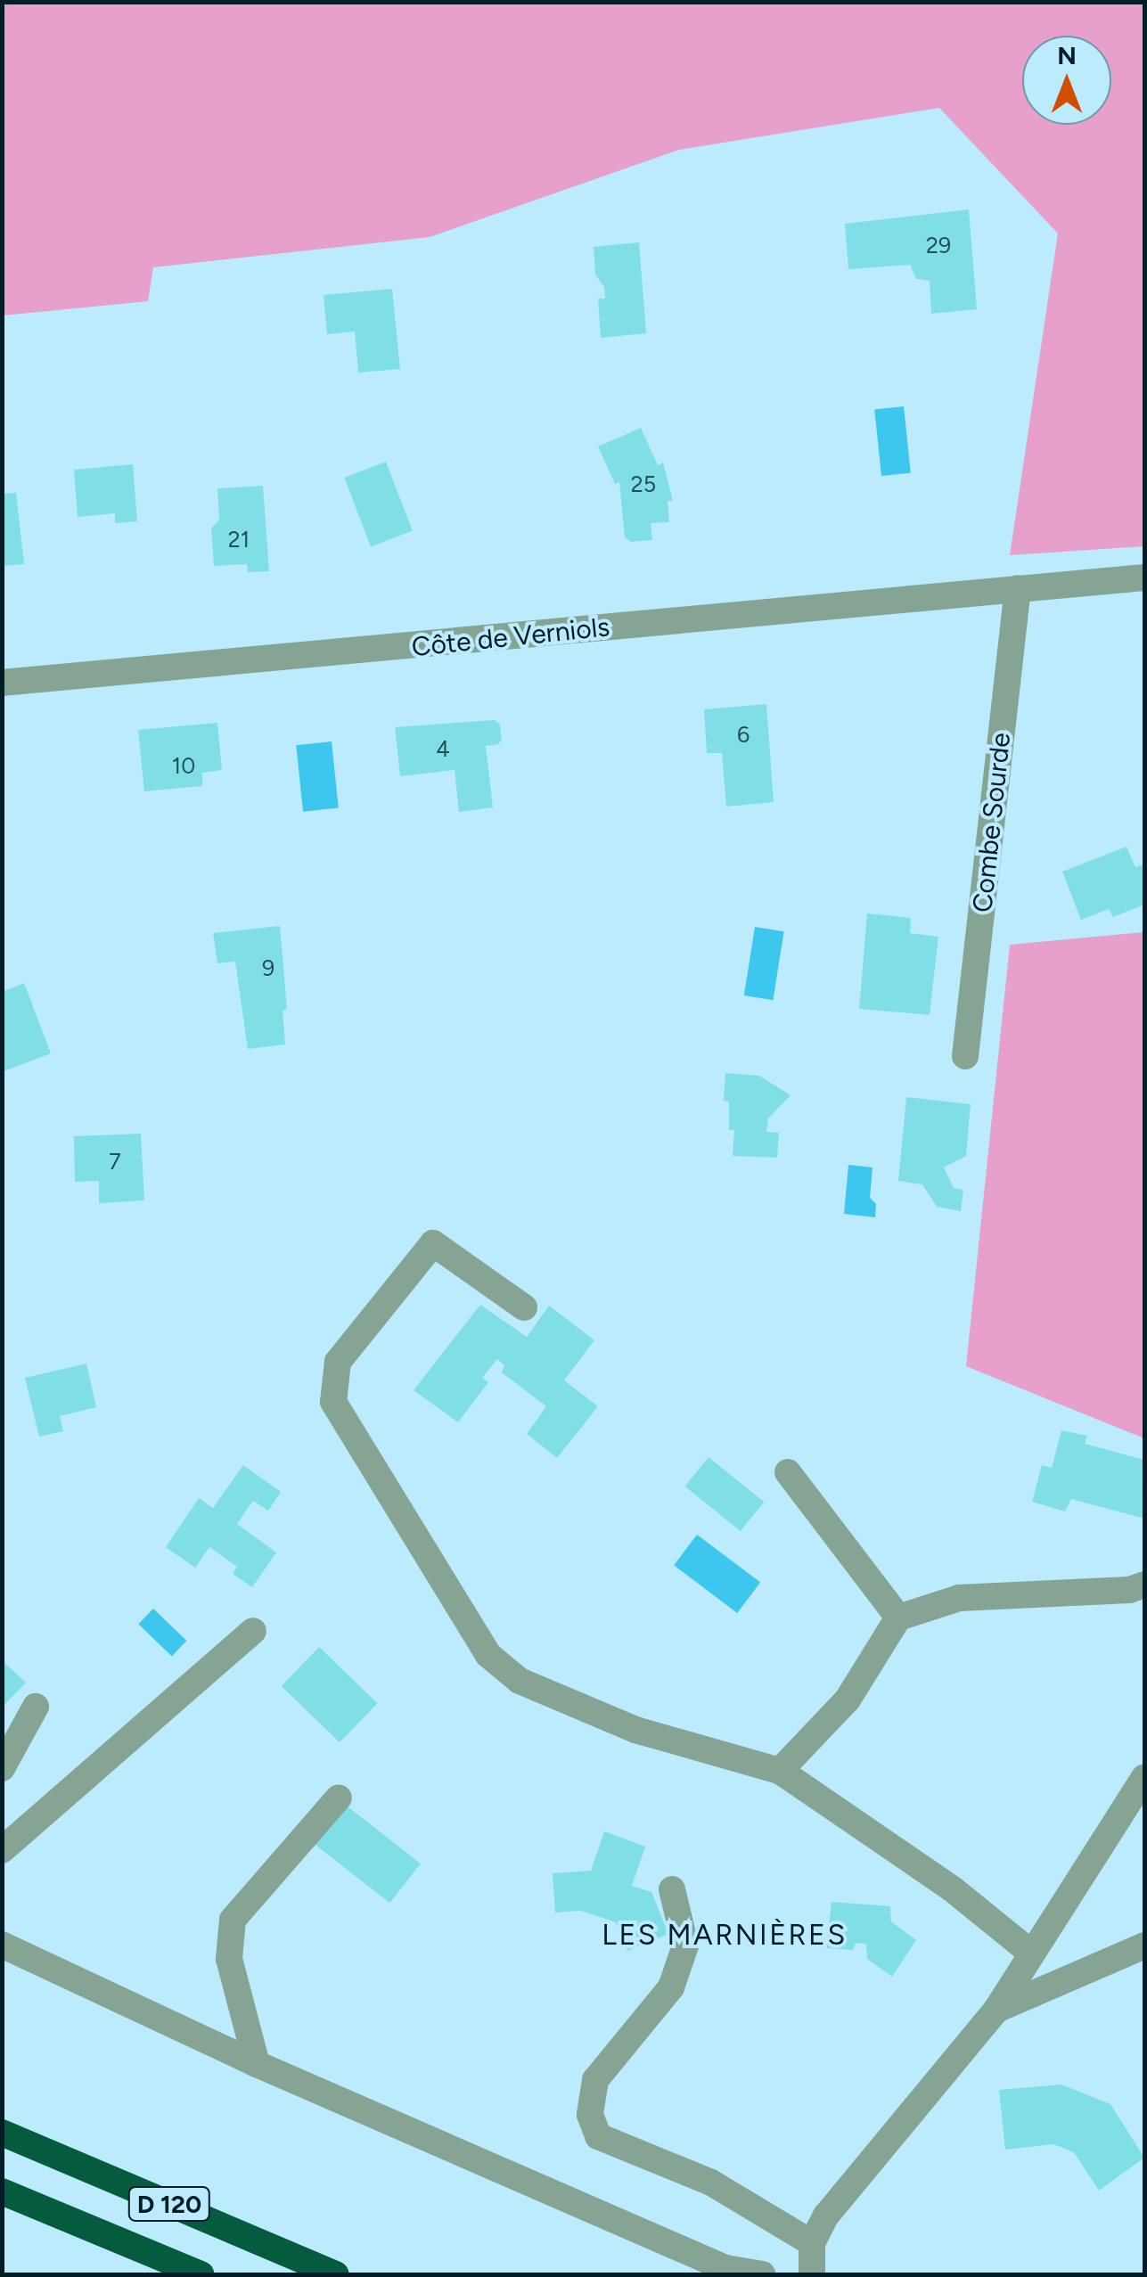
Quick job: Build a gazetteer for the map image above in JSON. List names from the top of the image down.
{
  "streets": {
    "highway": ["D 120"],
    "street": ["Côte de Verniols", "Combe Sourde"]
  },
  "crossings": [
    ["Côte de Verniols", "Combe Sourde"]
  ],
  "districts": ["LES MARNIÈRES"],
  "house_numbers": [
    "29",
    "25",
    "21",
    "6",
    "4",
    "10",
    "9",
    "7"
  ],
  "north": "top"
}
